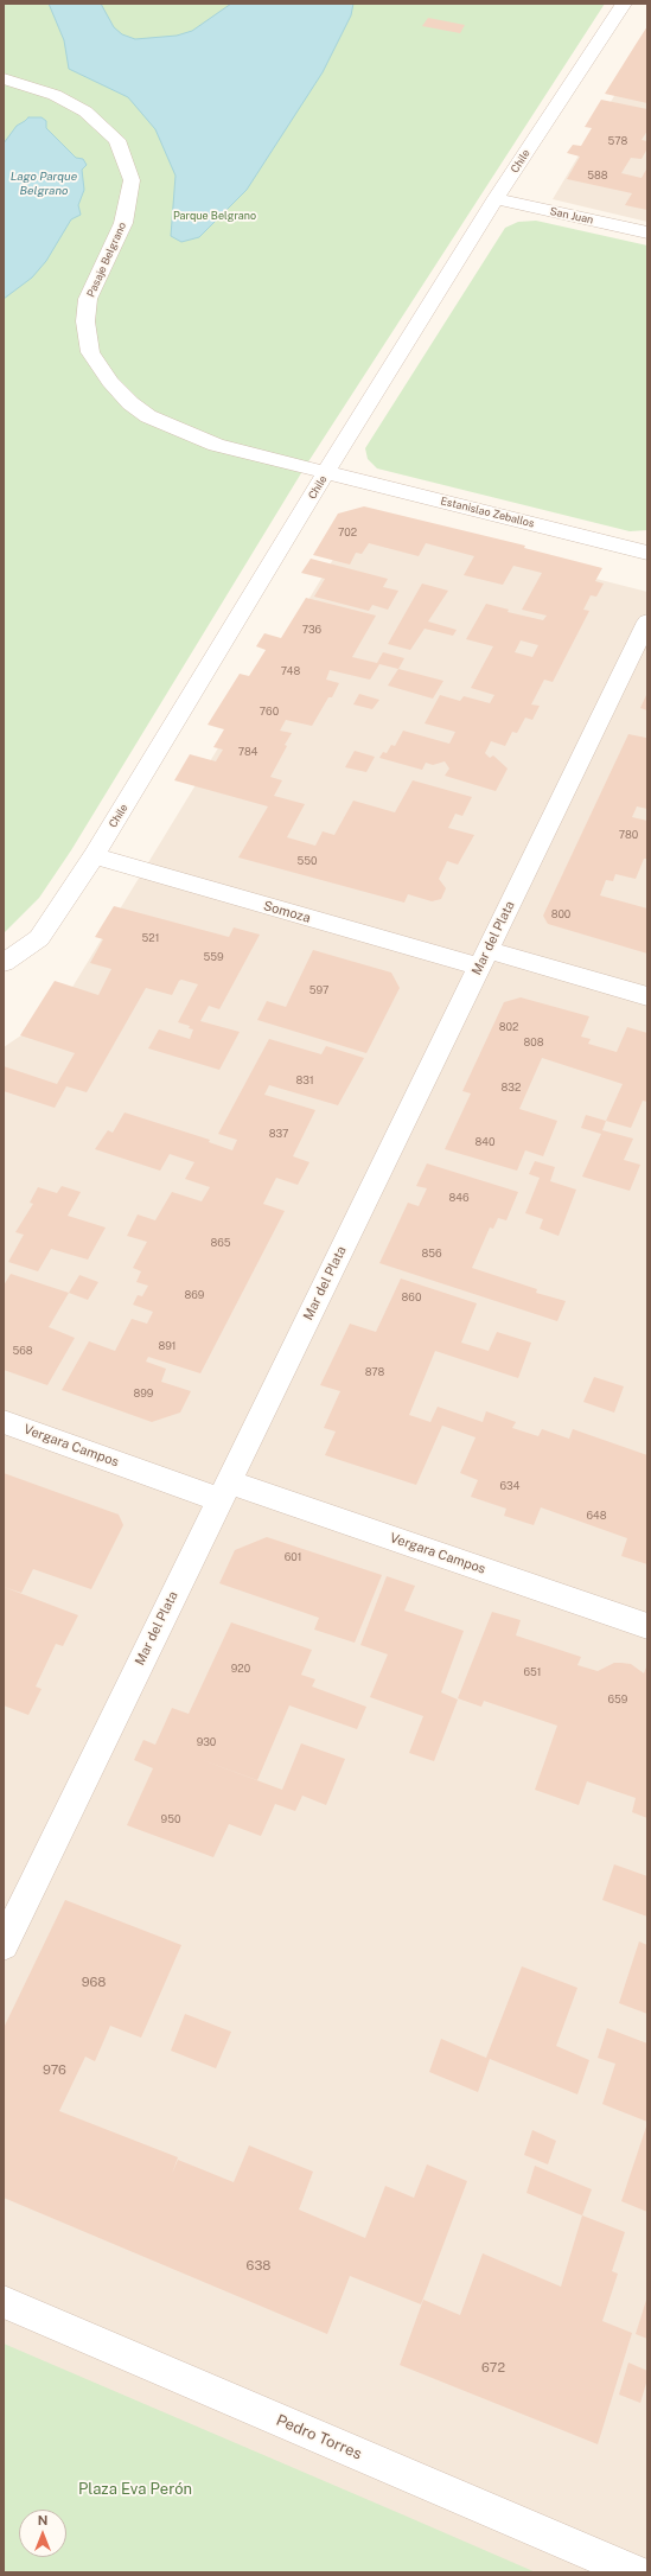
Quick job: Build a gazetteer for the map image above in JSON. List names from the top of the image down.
{
  "streets": {
    "street": [
      "Chile",
      "San Juan",
      "Pasaje Belgrano",
      "Estanislao Zeballos",
      "Somoza",
      "Mar del Plata",
      "Vergara Campos",
      "Pedro Torres"
    ]
  },
  "crossings": [
    ["Chile", "San Juan"],
    ["Chile", "Pasaje Belgrano"],
    ["Chile", "Estanislao Zeballos"],
    ["Chile", "Somoza"],
    ["Pasaje Belgrano", "Estanislao Zeballos"],
    ["Somoza", "Mar del Plata"],
    ["Mar del Plata", "Vergara Campos"]
  ],
  "water": ["Lago Parque Belgrano"],
  "parks": ["Parque Belgrano", "Plaza Eva Perón"],
  "house_numbers": [
    "578",
    "588",
    "702",
    "736",
    "748",
    "760",
    "784",
    "780",
    "550",
    "800",
    "521",
    "559",
    "597",
    "802",
    "808",
    "831",
    "832",
    "837",
    "840",
    "846",
    "865",
    "856",
    "869",
    "860",
    "891",
    "568",
    "878",
    "899",
    "634",
    "648",
    "601",
    "920",
    "651",
    "659",
    "930",
    "950",
    "968",
    "976",
    "638",
    "672"
  ],
  "north": "top"
}
